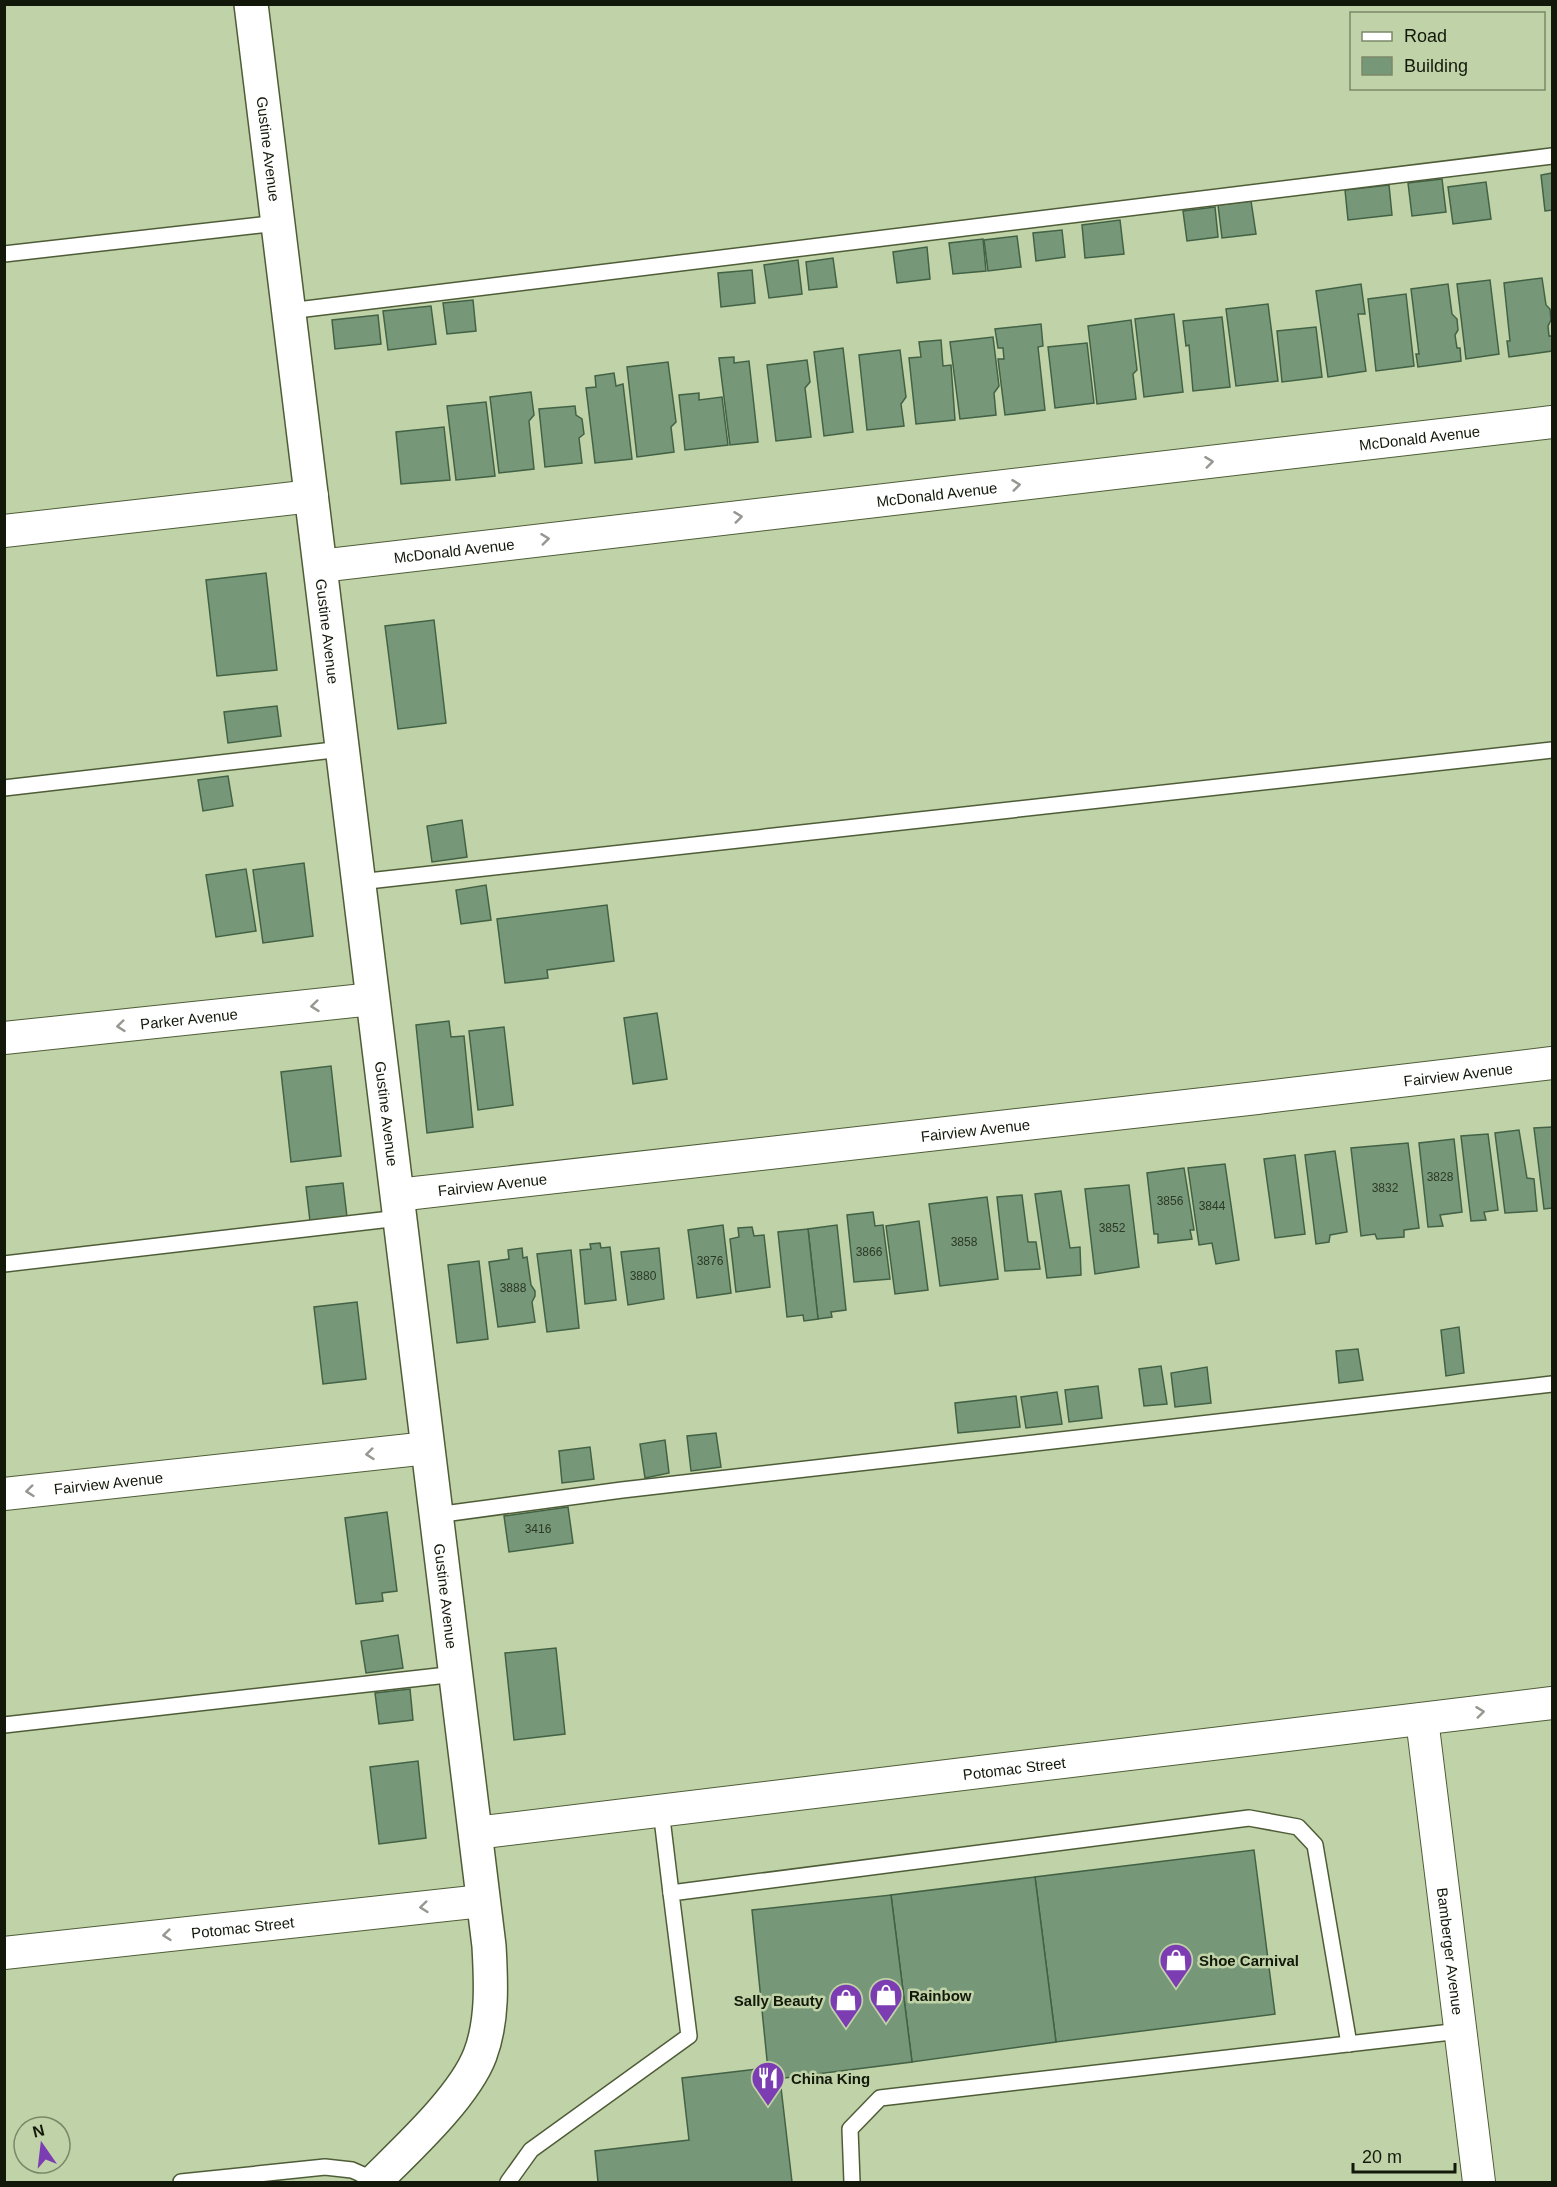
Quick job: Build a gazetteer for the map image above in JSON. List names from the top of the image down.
{
  "streets": {
    "street": [
      "Gustine Avenue",
      "McDonald Avenue",
      "Parker Avenue",
      "Fairview Avenue",
      "Potomac Street",
      "Bamberger Avenue"
    ]
  },
  "crossings": [
    ["Gustine Avenue", "McDonald Avenue"],
    ["Gustine Avenue", "Parker Avenue"],
    ["Gustine Avenue", "Fairview Avenue"],
    ["Gustine Avenue", "Potomac Street"],
    ["Potomac Street", "Bamberger Avenue"]
  ],
  "one_way": ["McDonald Avenue", "Parker Avenue"],
  "places": {
    "shop": ["Shoe Carnival", "Rainbow", "Sally Beauty"],
    "restaurant": ["China King"]
  },
  "house_numbers": [
    "3828",
    "3832",
    "3856",
    "3844",
    "3852",
    "3858",
    "3866",
    "3876",
    "3880",
    "3888",
    "3416"
  ],
  "legend": ["Road", "Building"],
  "scale_bar": "20 m",
  "north": "top"
}
